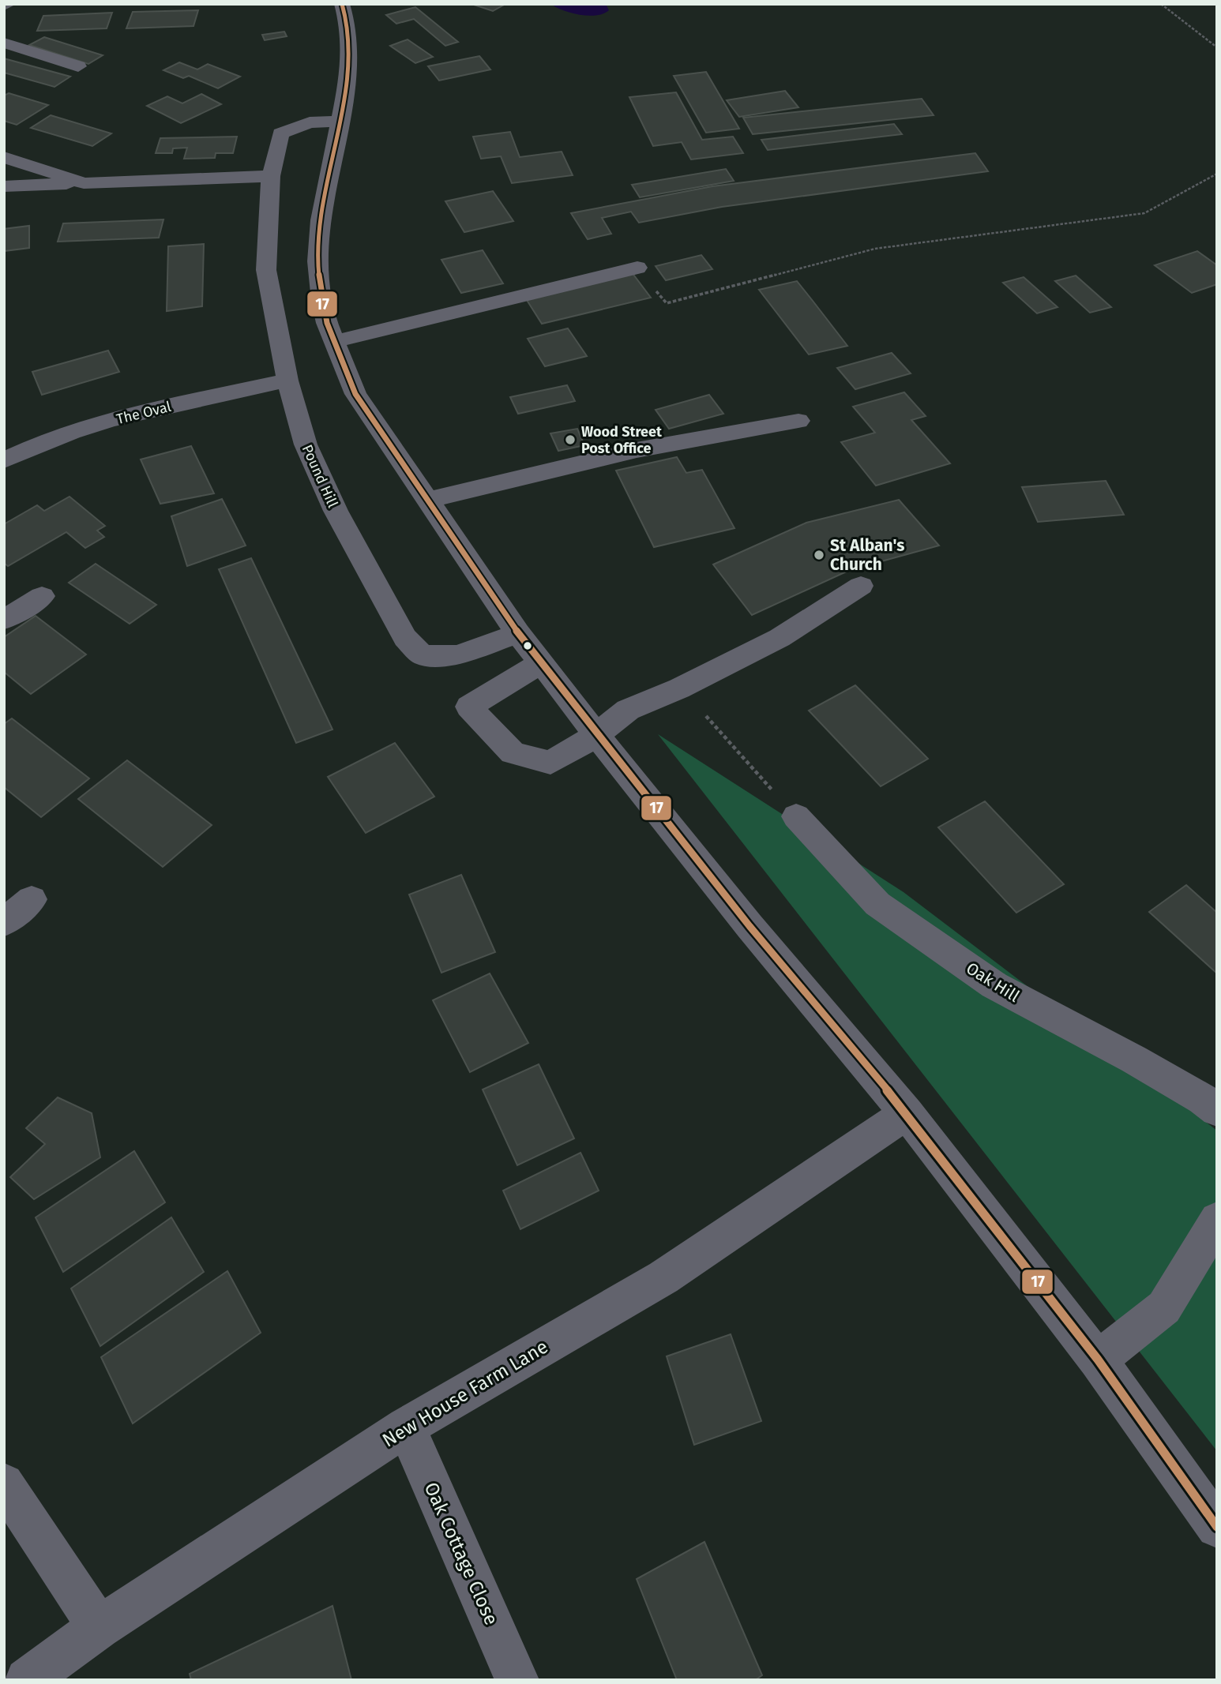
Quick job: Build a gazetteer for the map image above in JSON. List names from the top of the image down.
{
  "streets": {
    "street": [
      "The Oval",
      "Pound Hill",
      "Oak Hill",
      "New House Farm Lane",
      "Oak Cottage Close"
    ]
  },
  "crossings": [
    ["The Oval", "Pound Hill"],
    ["New House Farm Lane", "Oak Cottage Close"]
  ],
  "places": ["Wood Street Post Office", "St Alban's Church"],
  "lines": ["transit line 17"]
}
